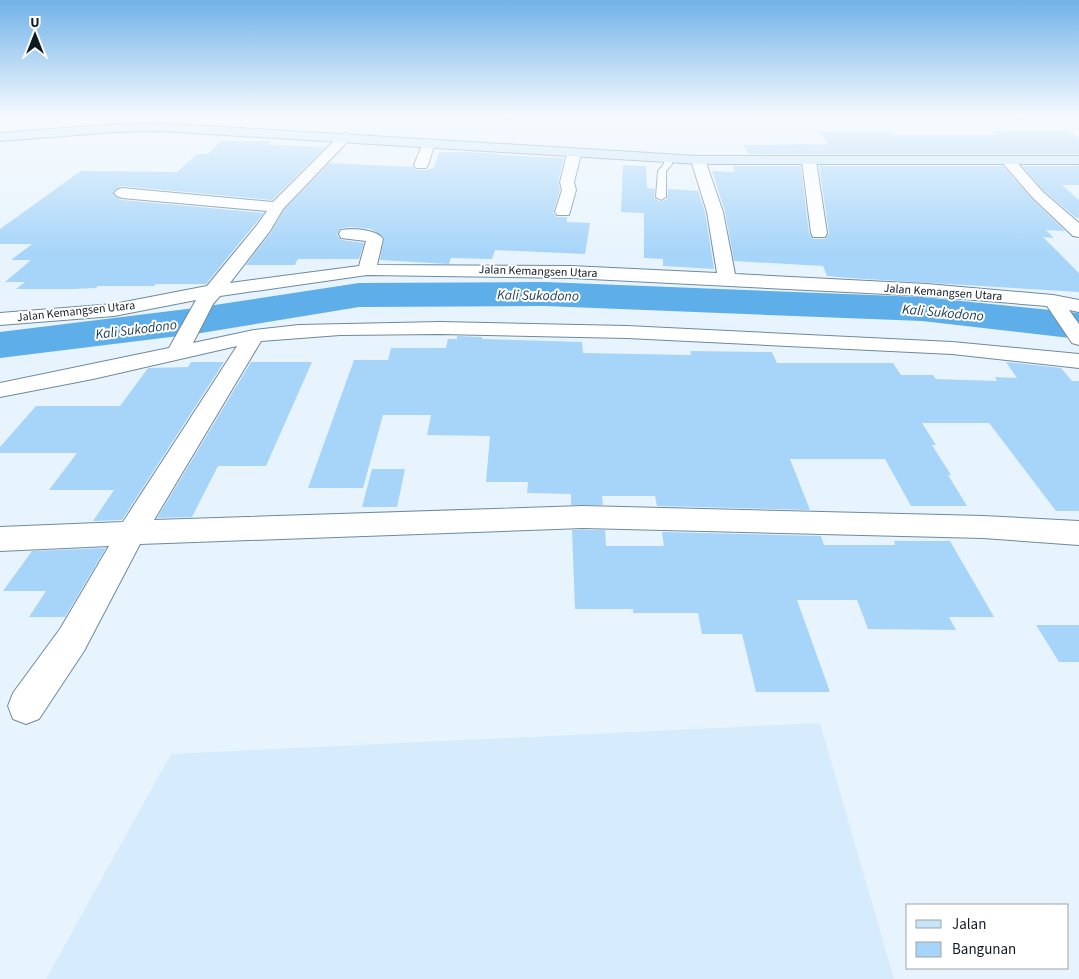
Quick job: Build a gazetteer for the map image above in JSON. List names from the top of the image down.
{
  "streets": {
    "street": ["Jalan Kemangsen Utara"]
  },
  "water": ["Kali Sukodono"],
  "legend": ["Jalan", "Bangunan"],
  "north": "top"
}
